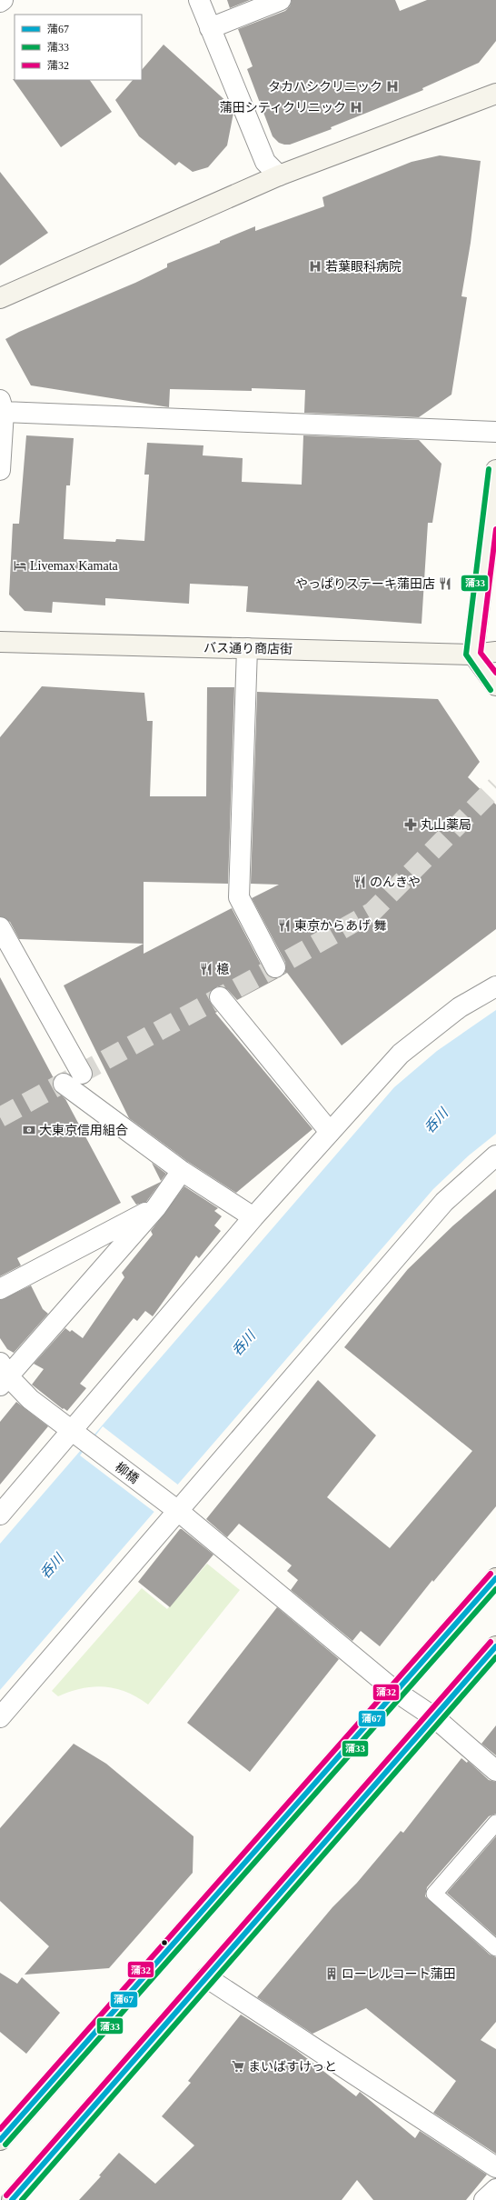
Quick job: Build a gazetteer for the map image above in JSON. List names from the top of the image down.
{
  "streets": {
    "street": ["バス通り商店街", "柳橋"]
  },
  "water": ["呑川"],
  "places": {
    "hospital": ["タカハシクリニック", "蒲田シティクリニック", "若葉眼科病院"],
    "hotel": ["Livemax Kamata"],
    "restaurant": [
      "やっぱりステーキ蒲田店",
      "のんきや",
      "東京からあげ 舞",
      "檍"
    ],
    "pharmacy": ["丸山薬局"],
    "bank": ["大東京信用組合"],
    "building": ["ローレルコート蒲田"],
    "supermarket": ["まいばすけっと"]
  },
  "lines": ["transit line 蒲33", "transit line 蒲32", "transit line 蒲67"],
  "legend": ["蒲67", "蒲33", "蒲32"]
}
